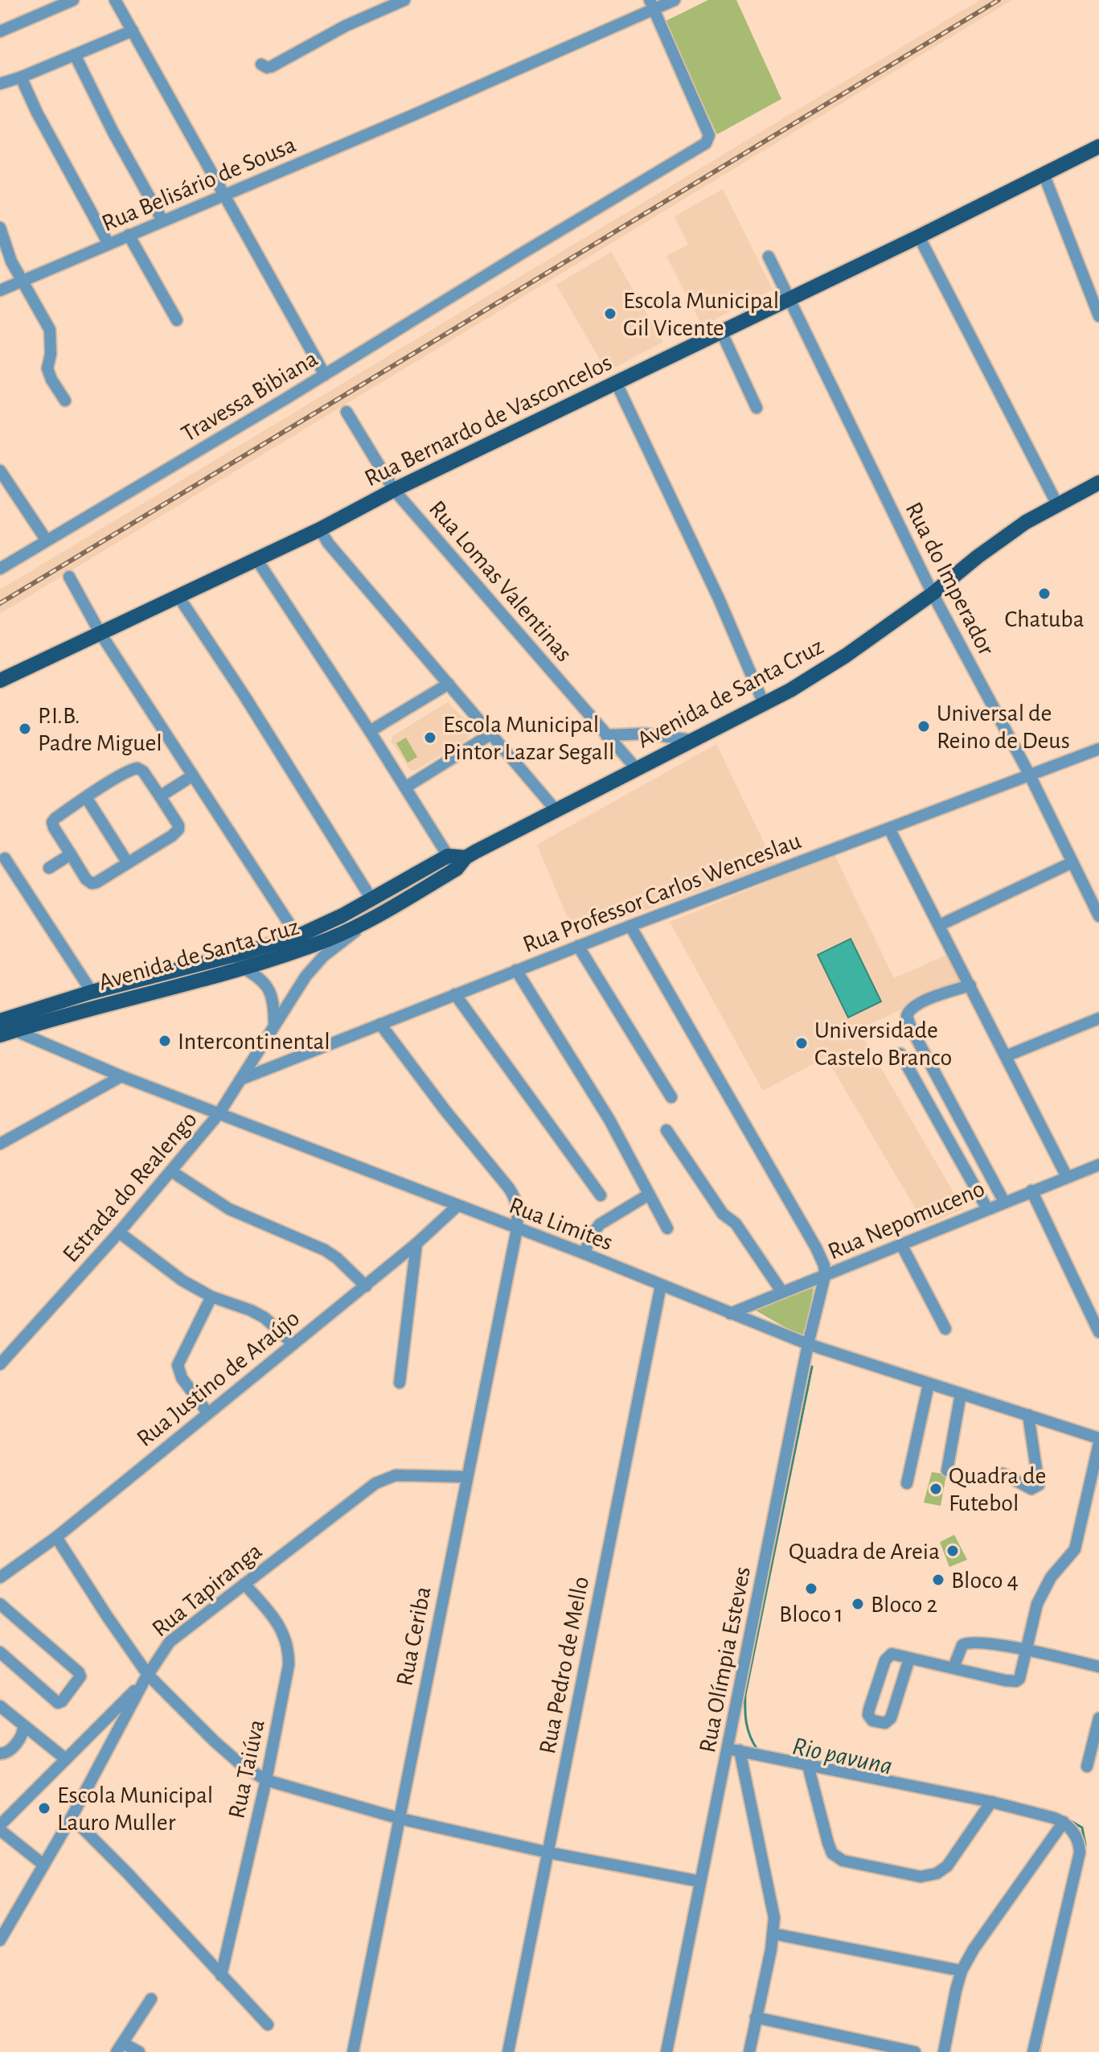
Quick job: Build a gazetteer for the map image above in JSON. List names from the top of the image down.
{
  "streets": {
    "main road": ["Rua Bernardo de Vasconcelos", "Avenida de Santa Cruz"],
    "street": [
      "Rua Belisário de Sousa",
      "Travessa Bibiana",
      "Rua do Imperador",
      "Rua Lomas Valentinas",
      "Rua Professor Carlos Wenceslau",
      "Estrada do Realengo",
      "Rua Nepomuceno",
      "Rua Limites",
      "Rua Justino de Araújo",
      "Rua Tapiranga",
      "Rua Ceriba",
      "Rua Olímpia Esteves",
      "Rua Pedro de Mello",
      "Rua Taiúva"
    ]
  },
  "crossings": [
    ["Rua Belisário de Sousa", "Travessa Bibiana"],
    ["Rua Bernardo de Vasconcelos", "Rua do Imperador"],
    ["Rua Bernardo de Vasconcelos", "Rua Lomas Valentinas"],
    ["Rua do Imperador", "Avenida de Santa Cruz"],
    ["Rua do Imperador", "Rua Professor Carlos Wenceslau"],
    ["Rua Lomas Valentinas", "Avenida de Santa Cruz"],
    ["Avenida de Santa Cruz", "Estrada do Realengo"],
    ["Avenida de Santa Cruz", "Rua Limites"],
    ["Rua Professor Carlos Wenceslau", "Estrada do Realengo"],
    ["Rua Professor Carlos Wenceslau", "Rua Ceriba"],
    ["Estrada do Realengo", "Rua Limites"],
    ["Rua Nepomuceno", "Rua Limites"],
    ["Rua Nepomuceno", "Rua Olímpia Esteves"],
    ["Rua Limites", "Rua Justino de Araújo"],
    ["Rua Limites", "Rua Ceriba"],
    ["Rua Limites", "Rua Olímpia Esteves"],
    ["Rua Limites", "Rua Pedro de Mello"],
    ["Rua Tapiranga", "Rua Ceriba"],
    ["Rua Tapiranga", "Rua Taiúva"]
  ],
  "water": ["Rio pavuna"],
  "places": [
    "Escola Municipal Gil Vicente",
    "Chatuba",
    "Universal de Reino de Deus",
    "P.I.B. Padre Miguel",
    "Escola Municipal Pintor Lazar Segall",
    "Intercontinental",
    "Universidade Castelo Branco",
    "Quadra de Futebol",
    "Quadra de Areia",
    "Bloco 4",
    "Bloco 1",
    "Bloco 2",
    "Escola Municipal Lauro Muller"
  ]
}
